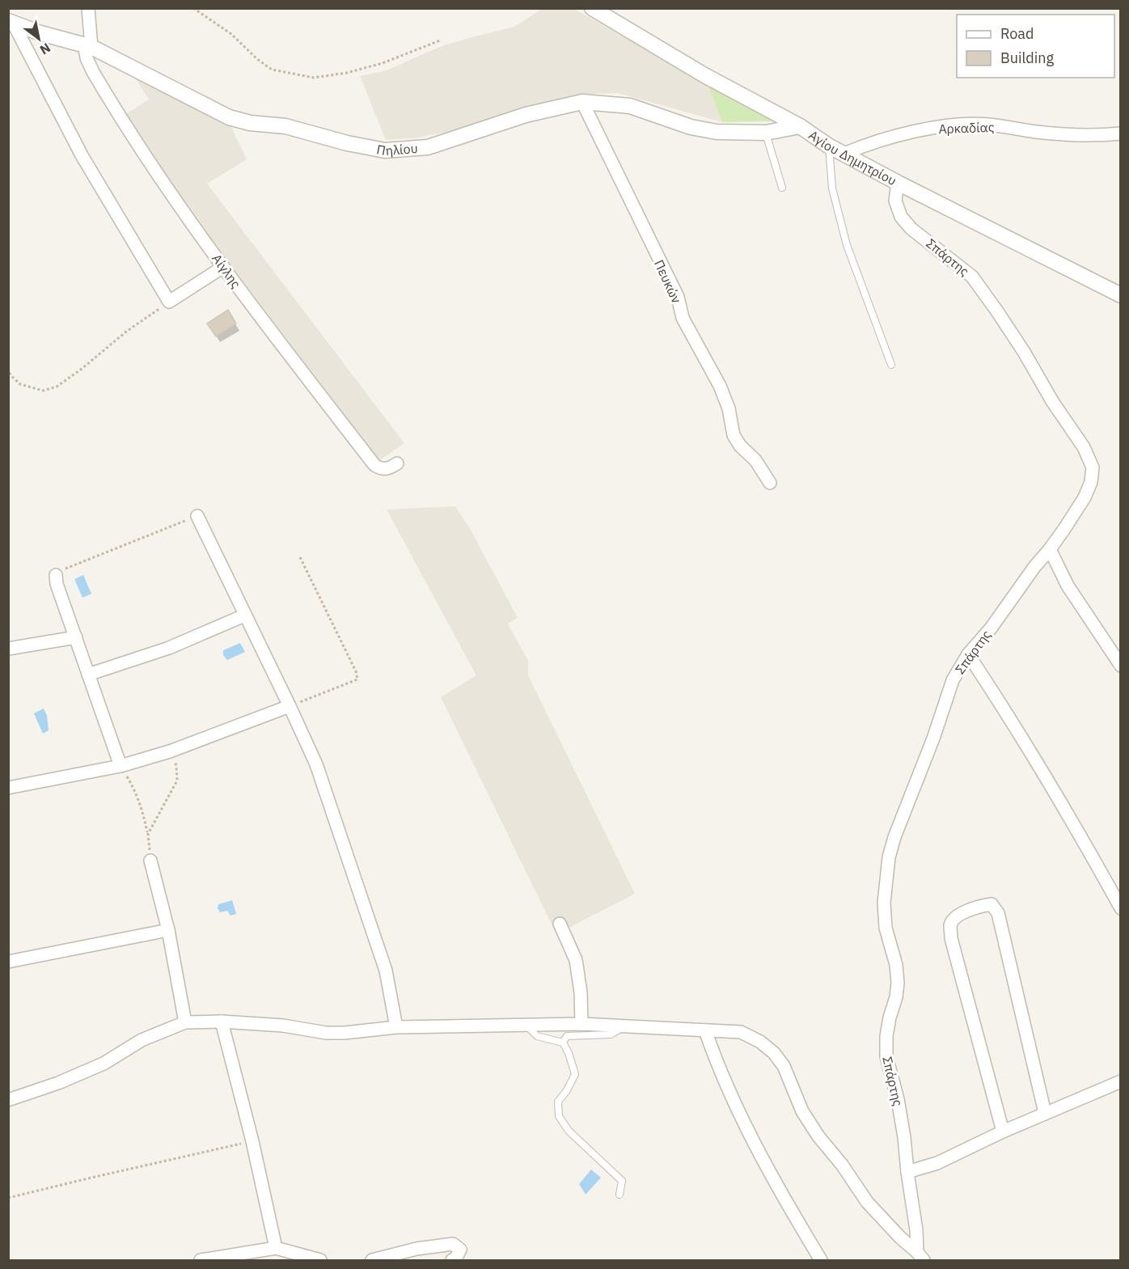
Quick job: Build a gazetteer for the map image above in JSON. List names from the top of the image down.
{
  "streets": {
    "street": [
      "Αρκαδίας",
      "Πηλίου",
      "Αγίου Δημητρίου",
      "Σπάρτης",
      "Αίγλης",
      "Πευκών"
    ]
  },
  "crossings": [
    ["Αρκαδίας", "Αγίου Δημητρίου"],
    ["Πηλίου", "Αγίου Δημητρίου"],
    ["Πηλίου", "Αίγλης"],
    ["Πηλίου", "Πευκών"],
    ["Αγίου Δημητρίου", "Σπάρτης"]
  ],
  "legend": ["Road", "Building"],
  "north": "bottom right"
}
